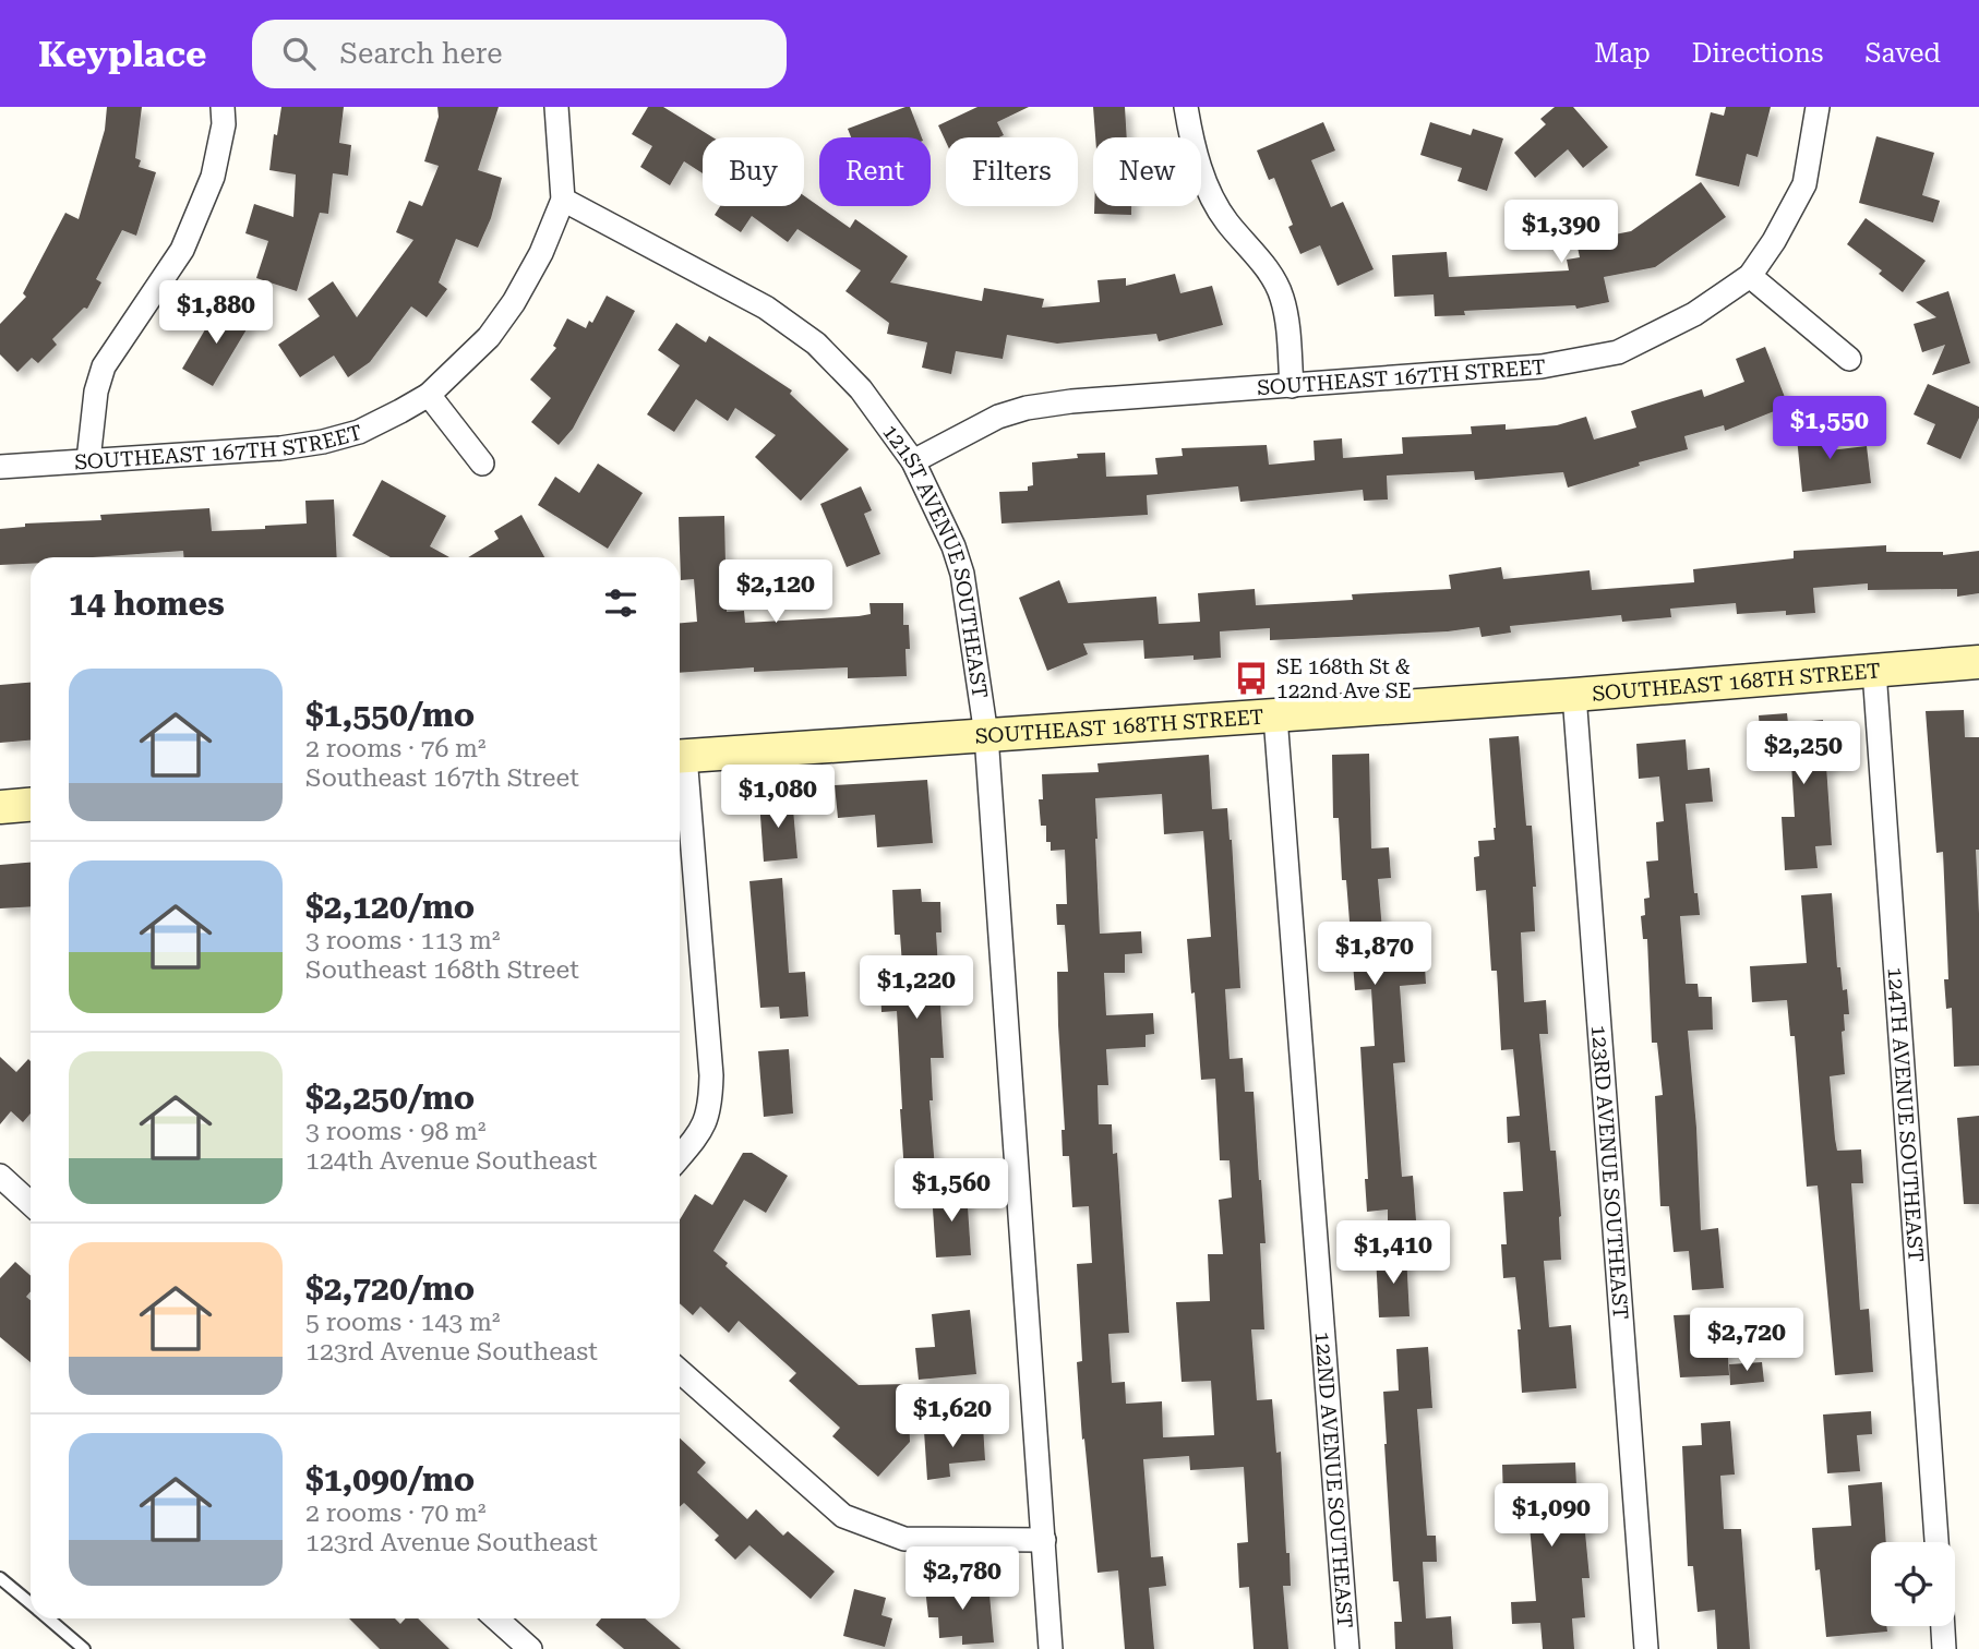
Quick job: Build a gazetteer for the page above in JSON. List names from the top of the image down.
{
  "streets": {
    "street": [
      "SOUTHEAST 167TH STREET",
      "121ST AVENUE SOUTHEAST",
      "SOUTHEAST 168TH STREET",
      "124TH AVENUE SOUTHEAST",
      "123RD AVENUE SOUTHEAST",
      "122ND AVENUE SOUTHEAST"
    ]
  },
  "crossings": [
    ["SOUTHEAST 167TH STREET", "121ST AVENUE SOUTHEAST"],
    ["121ST AVENUE SOUTHEAST", "SOUTHEAST 168TH STREET"],
    ["SOUTHEAST 168TH STREET", "124TH AVENUE SOUTHEAST"],
    ["SOUTHEAST 168TH STREET", "123RD AVENUE SOUTHEAST"],
    ["SOUTHEAST 168TH STREET", "122ND AVENUE SOUTHEAST"]
  ],
  "places": {
    "bus stop": ["SE 168th St & 122nd Ave SE"]
  },
  "page": {
    "header": "Keyplace",
    "search": "Search here",
    "nav": ["Map", "Directions", "Saved"],
    "chip": [
      "Buy",
      "Rent",
      "Filters",
      "New"
    ],
    "price": [
      "$1,390",
      "$1,880",
      "$1,550",
      "$2,120",
      "$2,250",
      "$1,080",
      "$1,870",
      "$1,220",
      "$1,560",
      "$1,410",
      "$2,720",
      "$1,620",
      "$1,090",
      "$2,780"
    ],
    "heading": "14 homes",
    "list": [
      {
        "name": "$1,550/mo",
        "note": "2 rooms · 76 m² · Southeast 167th Street"
      },
      {
        "name": "$2,120/mo",
        "note": "3 rooms · 113 m² · Southeast 168th Street"
      },
      {
        "name": "$2,250/mo",
        "note": "3 rooms · 98 m² · 124th Avenue Southeast"
      },
      {
        "name": "$2,720/mo",
        "note": "5 rooms · 143 m² · 123rd Avenue Southeast"
      },
      {
        "name": "$1,090/mo",
        "note": "2 rooms · 70 m² · 123rd Avenue Southeast"
      }
    ]
  }
}
